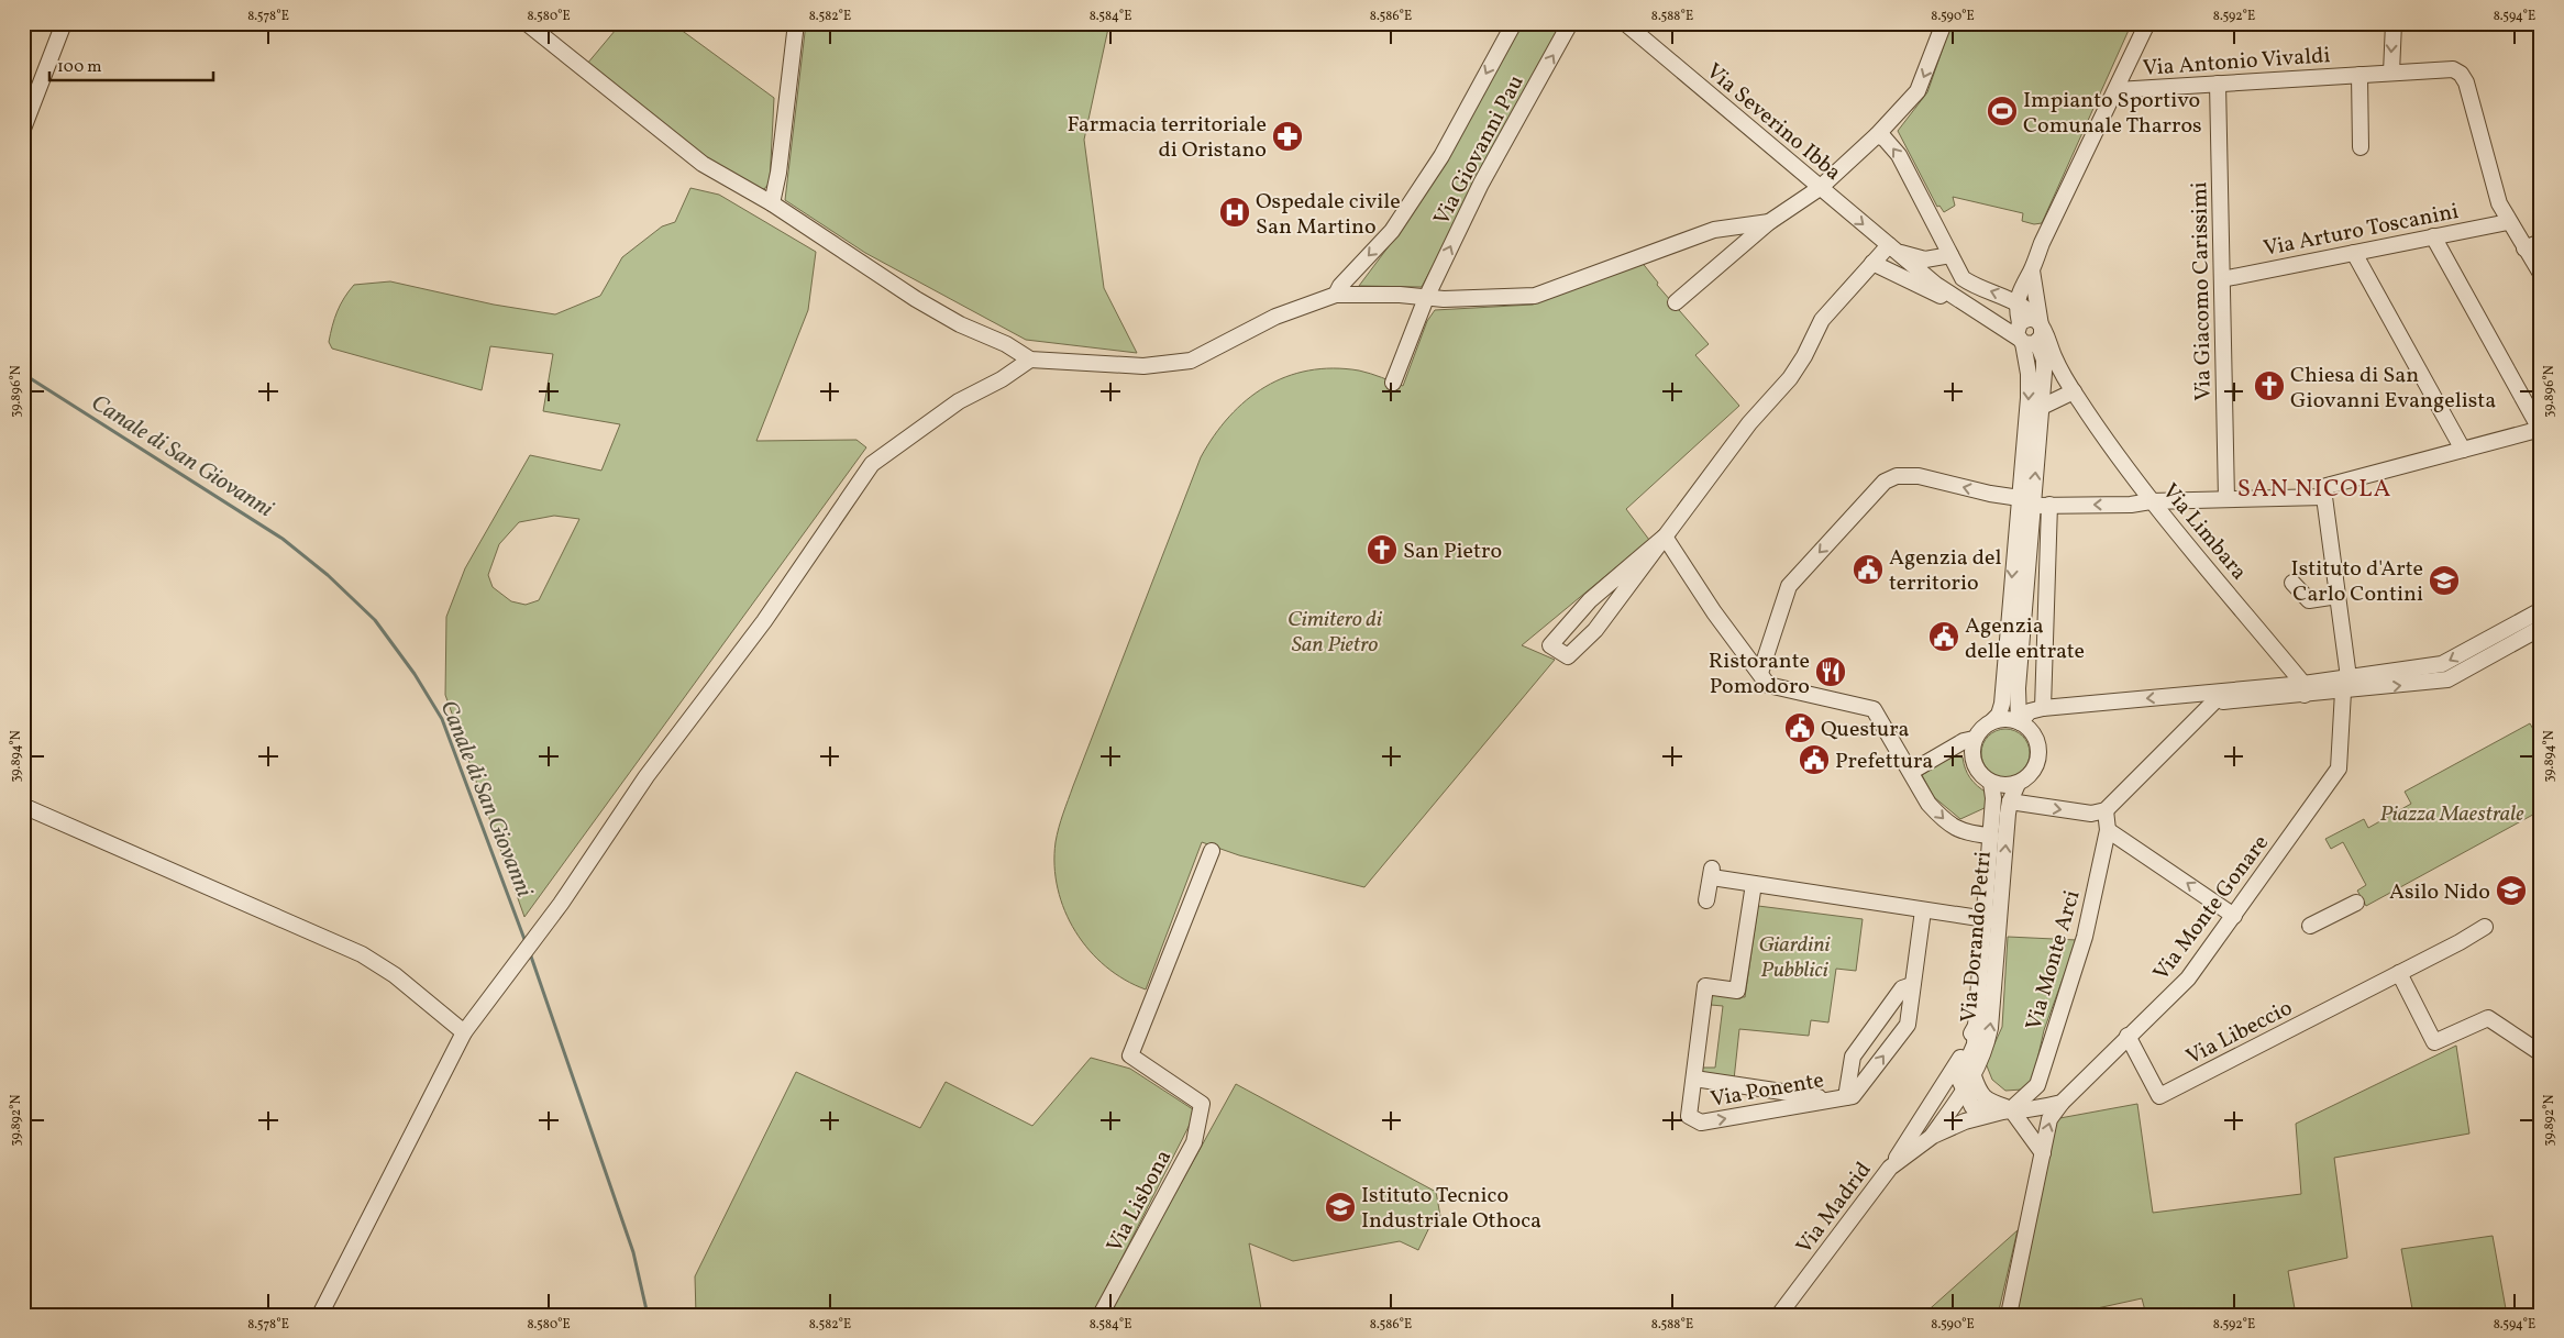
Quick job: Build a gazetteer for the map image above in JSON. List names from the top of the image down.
{
  "streets": {
    "street": [
      "Via Antonio Vivaldi",
      "Via Severino Ibba",
      "Via Giovanni Pau",
      "Via Arturo Toscanini",
      "Via Giacomo Carissimi",
      "Via Limbara",
      "Via Monte Gonare",
      "Via Dorando Petri",
      "Via Monte Arci",
      "Via Libeccio",
      "Via Ponente",
      "Via Lisbona",
      "Via Madrid"
    ]
  },
  "crossings": [
    ["Via Antonio Vivaldi", "Via Arturo Toscanini"],
    ["Via Antonio Vivaldi", "Via Giacomo Carissimi"],
    ["Via Severino Ibba", "Via Limbara"],
    ["Via Arturo Toscanini", "Via Giacomo Carissimi"],
    ["Via Monte Gonare", "Via Libeccio"],
    ["Via Dorando Petri", "Via Madrid"]
  ],
  "districts": ["SAN NICOLA"],
  "water": ["Canale di San Giovanni"],
  "parks": ["Cimitero di San Pietro", "Piazza Maestrale", "Giardini Pubblici"],
  "places": {
    "sports": ["Impianto Sportivo Comunale Tharros"],
    "pharmacy": ["Farmacia territoriale di Oristano"],
    "hospital": ["Ospedale civile San Martino"],
    "church": ["Chiesa di San Giovanni Evangelista", "San Pietro"],
    "public building": [
      "Agenzia del territorio",
      "Agenzia delle entrate",
      "Questura",
      "Prefettura"
    ],
    "school or university": ["Istituto d'Arte Carlo Contini", "Asilo Nido", "Istituto Tecnico Industriale Othoca"],
    "restaurant": ["Ristorante Pomodoro"]
  },
  "scale_bar": "100 m",
  "coordinates": [
    "8.578°E",
    "8.580°E",
    "8.582°E",
    "8.584°E",
    "8.586°E",
    "8.588°E",
    "8.590°E",
    "8.592°E",
    "8.594°E",
    "39.896°N",
    "39.894°N",
    "39.892°N"
  ]
}
